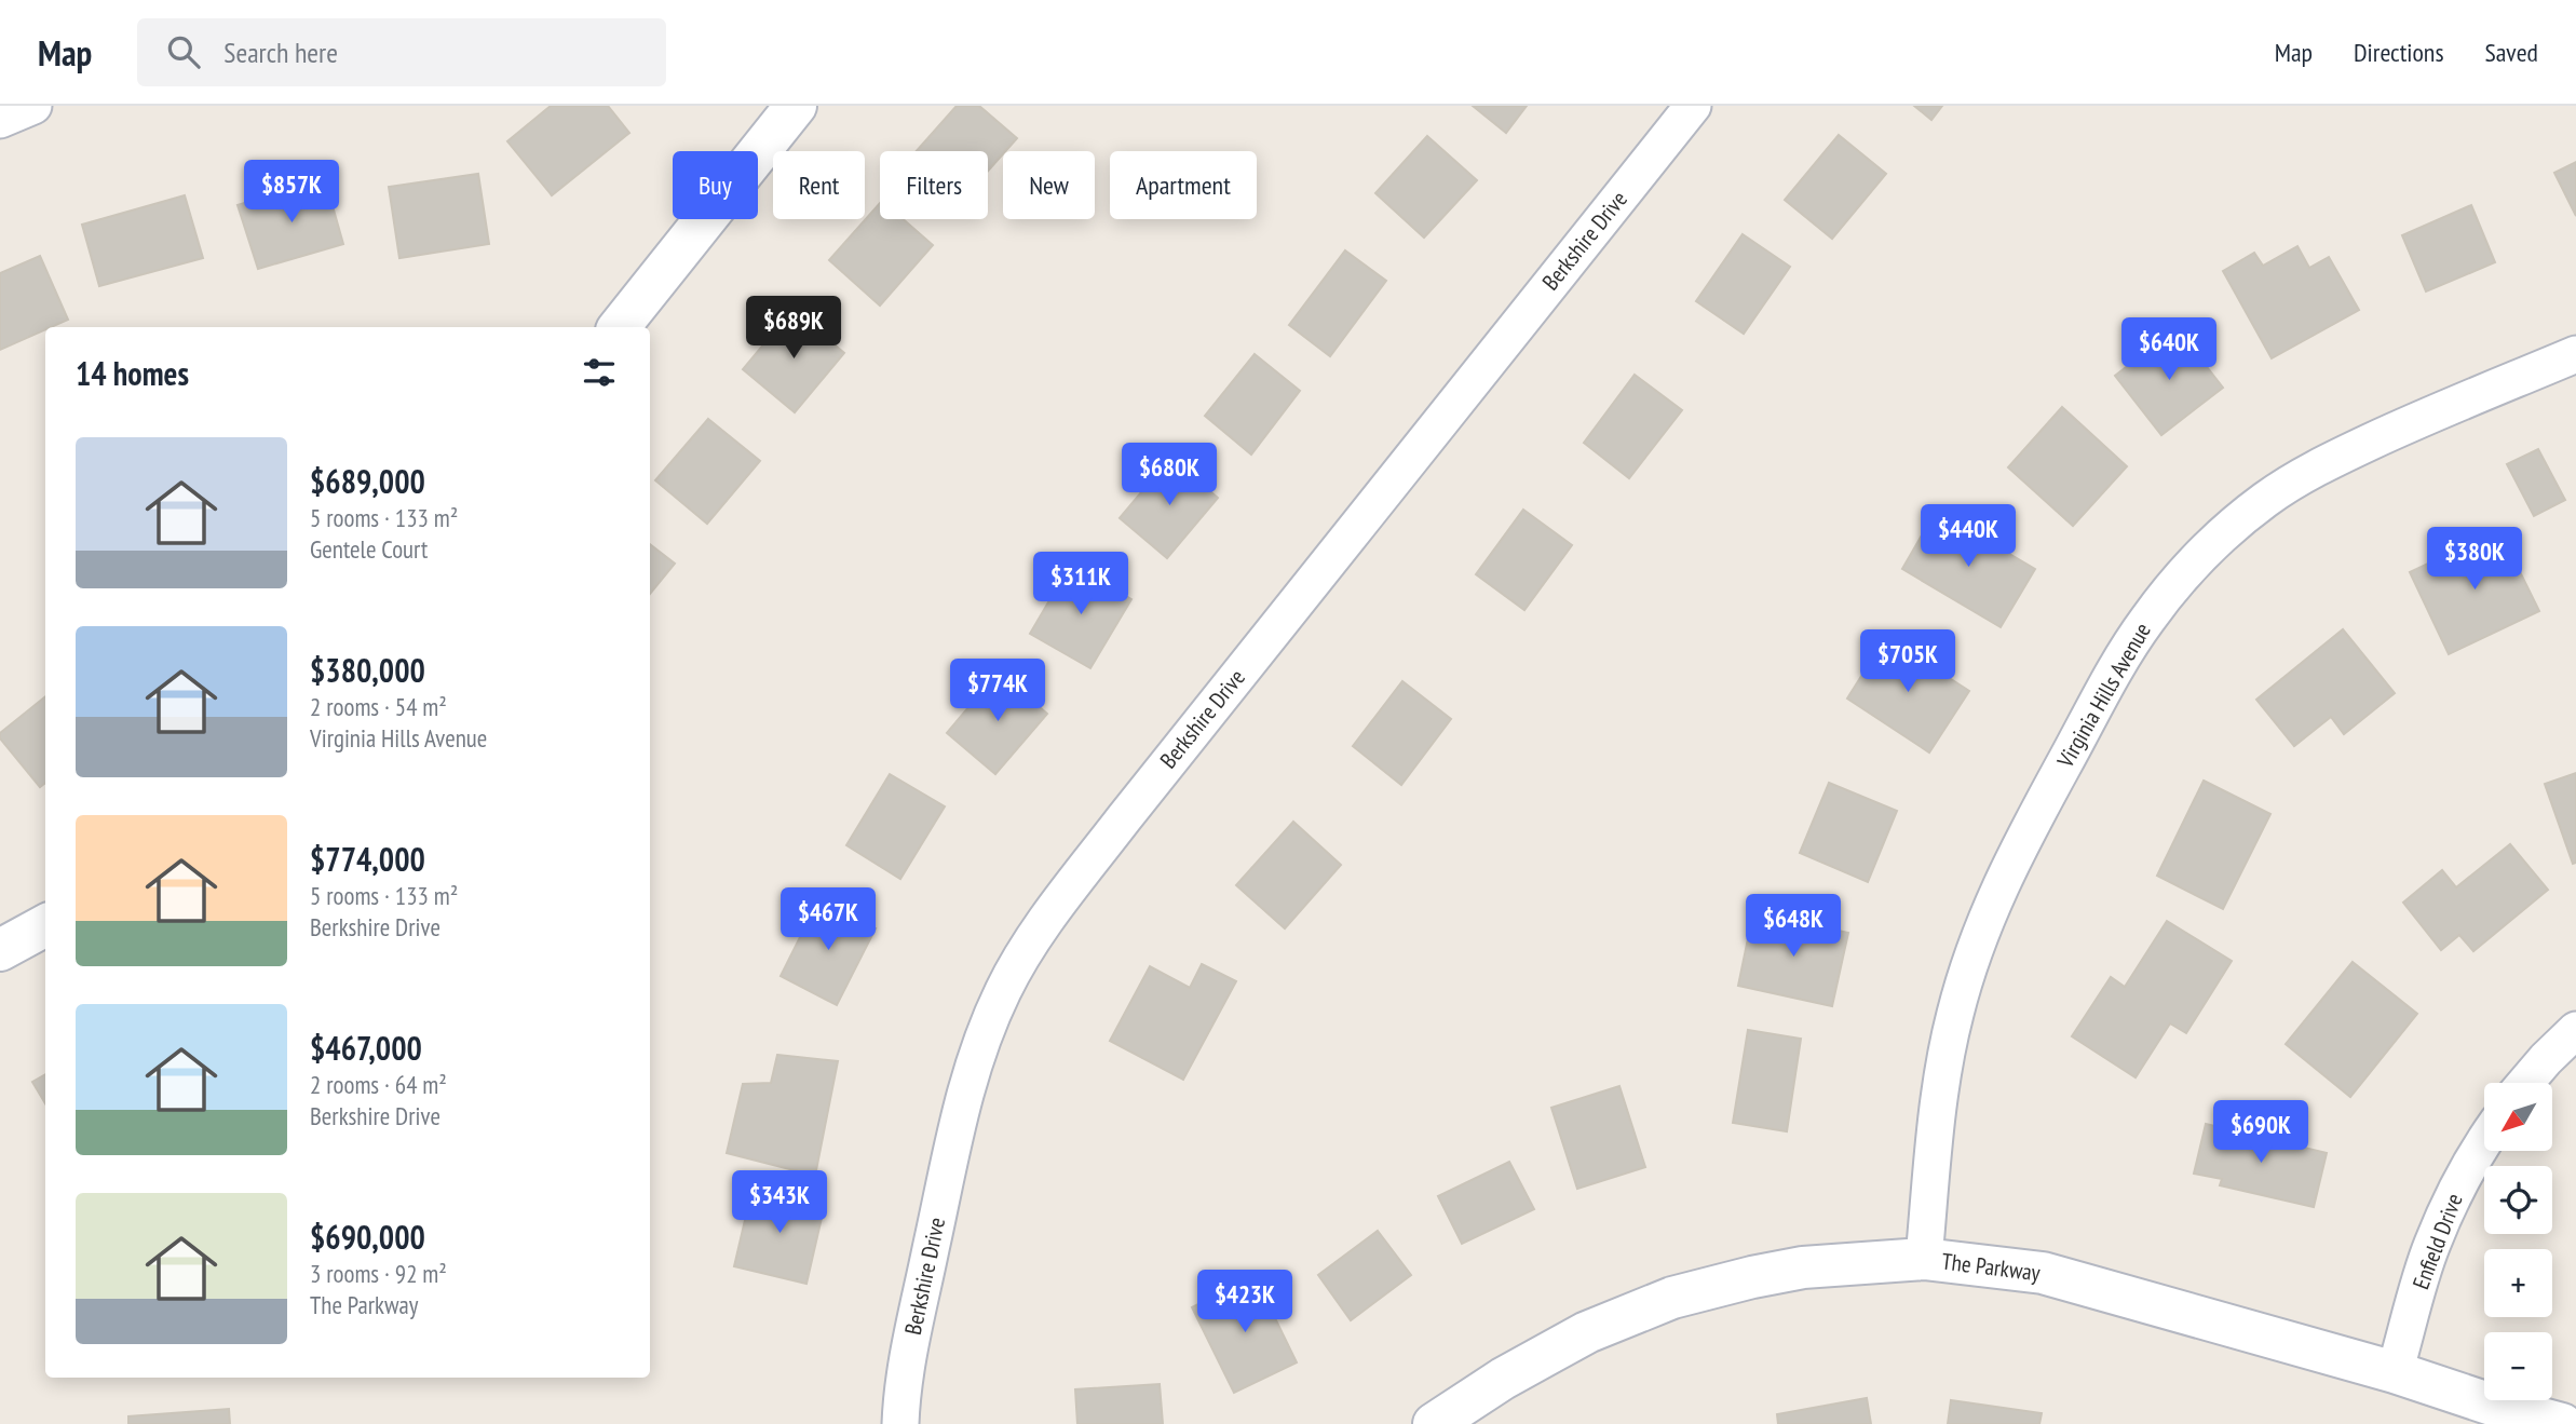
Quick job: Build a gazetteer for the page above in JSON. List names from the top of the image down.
{
  "streets": {
    "street": [
      "Berkshire Drive",
      "Virginia Hills Avenue",
      "Enfield Drive",
      "The Parkway"
    ]
  },
  "crossings": [
    ["Virginia Hills Avenue", "The Parkway"],
    ["Enfield Drive", "The Parkway"]
  ],
  "north": "bottom left",
  "page": {
    "header": "Map",
    "search": "Search here",
    "nav": ["Map", "Directions", "Saved"],
    "chip": [
      "Buy",
      "Rent",
      "Filters",
      "New",
      "Apartment"
    ],
    "price": [
      "$857K",
      "$689K",
      "$640K",
      "$680K",
      "$440K",
      "$380K",
      "$311K",
      "$705K",
      "$774K",
      "$467K",
      "$648K",
      "$690K",
      "$343K",
      "$423K"
    ],
    "heading": "14 homes",
    "list": [
      {
        "name": "$689,000",
        "note": "5 rooms · 133 m² · Gentele Court"
      },
      {
        "name": "$380,000",
        "note": "2 rooms · 54 m² · Virginia Hills Avenue"
      },
      {
        "name": "$774,000",
        "note": "5 rooms · 133 m² · Berkshire Drive"
      },
      {
        "name": "$467,000",
        "note": "2 rooms · 64 m² · Berkshire Drive"
      },
      {
        "name": "$690,000",
        "note": "3 rooms · 92 m² · The Parkway"
      }
    ],
    "map_buttons": ["+", "−"]
  }
}
